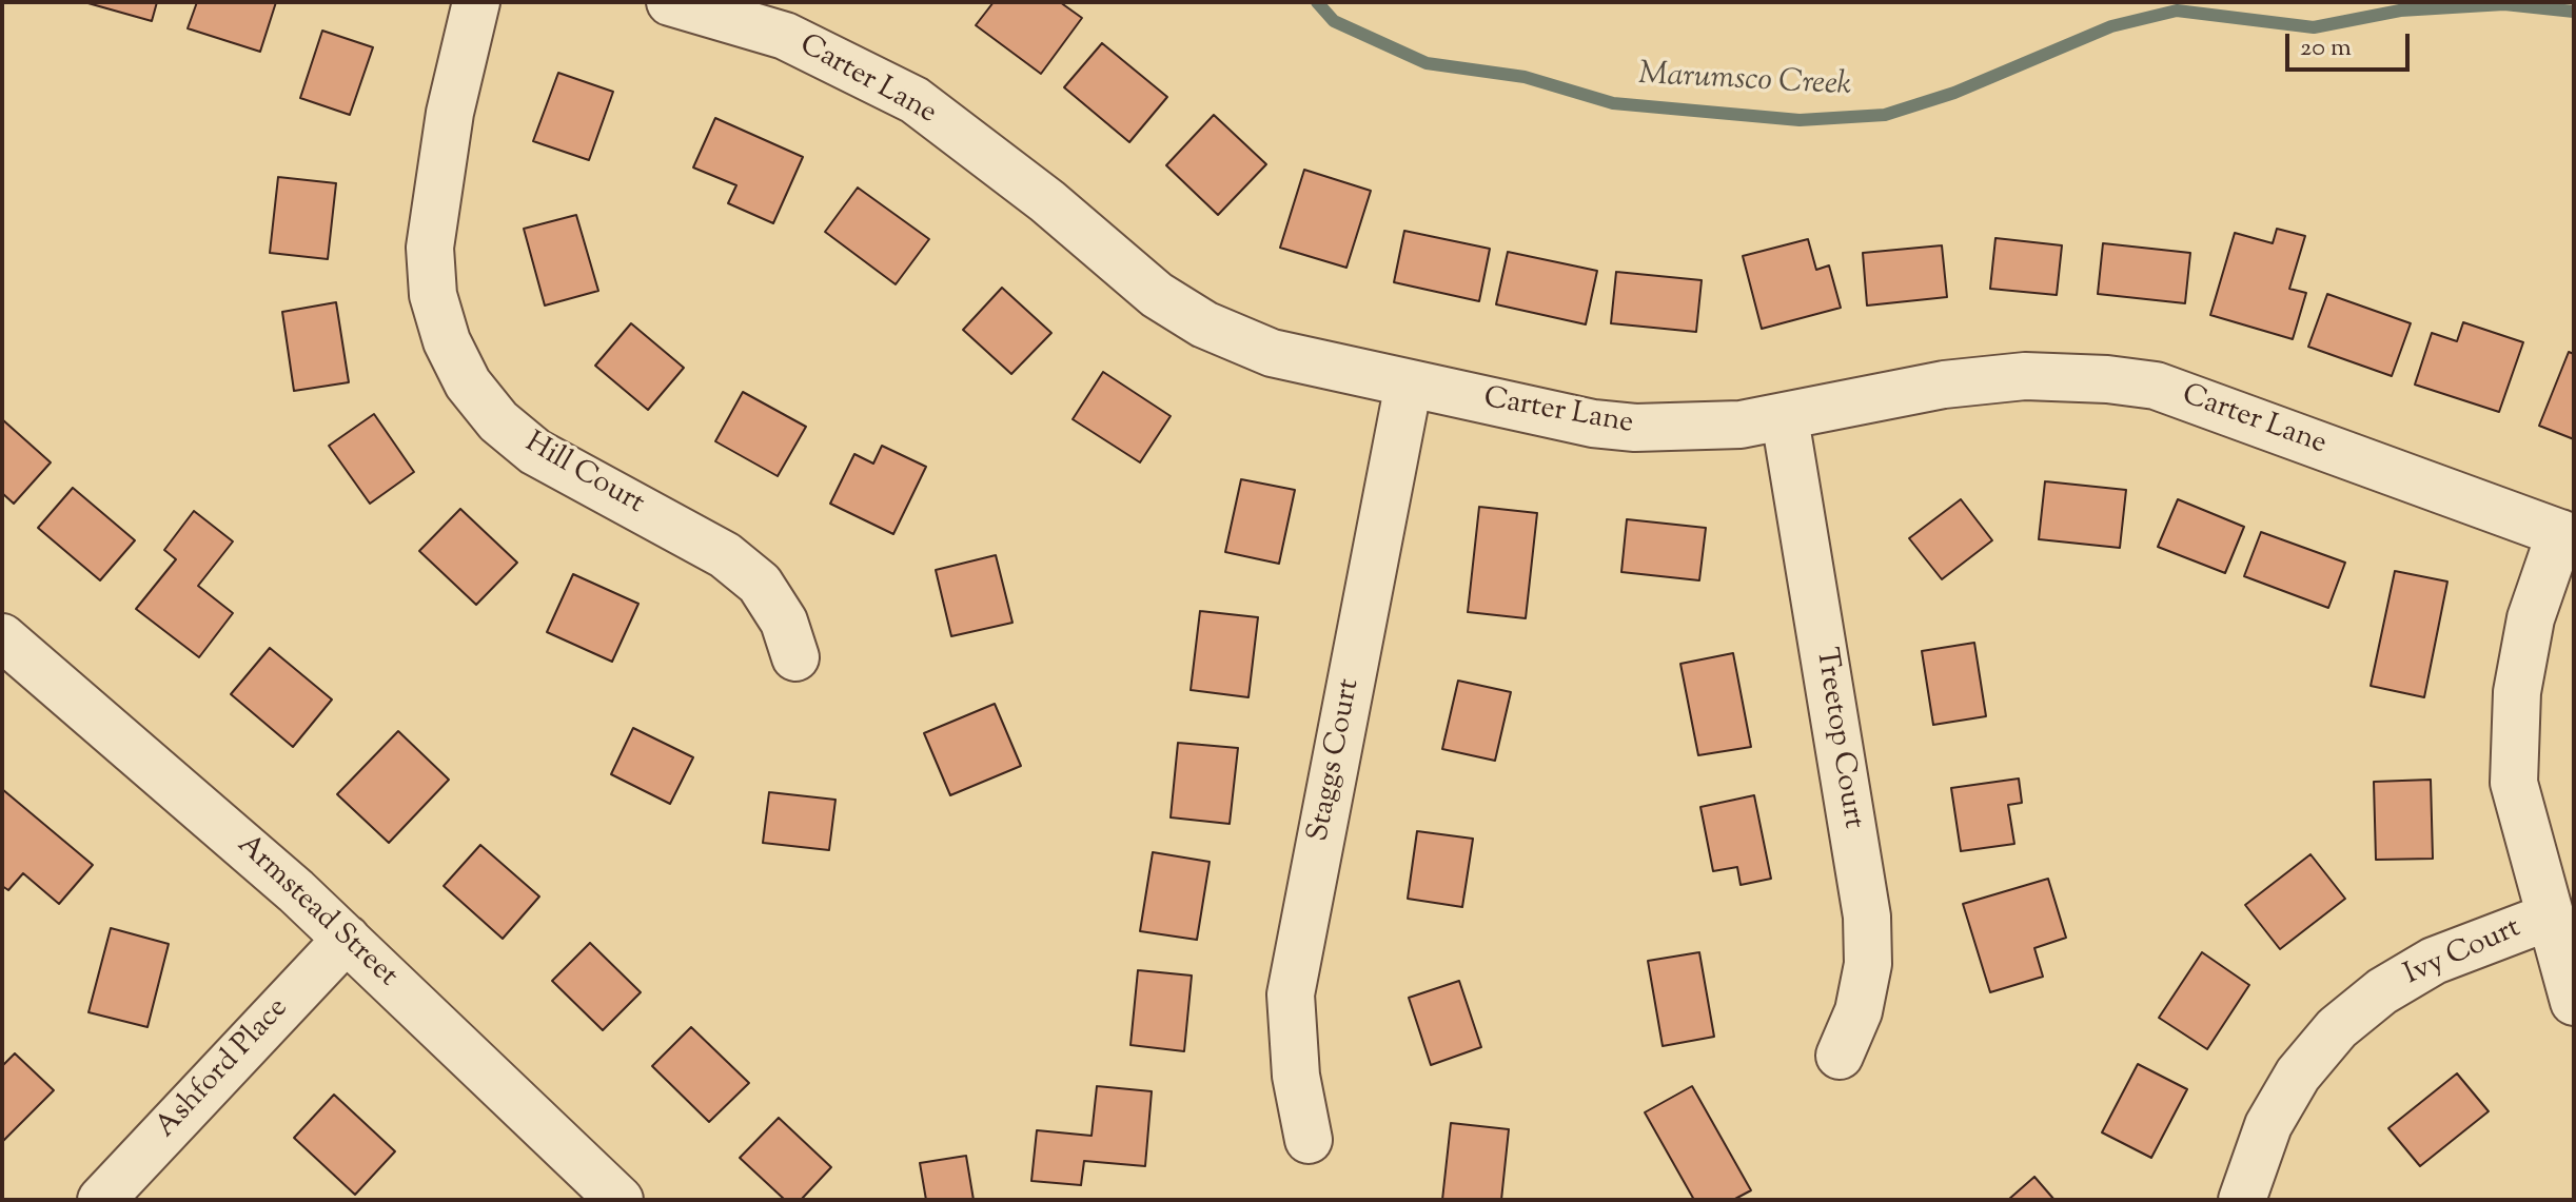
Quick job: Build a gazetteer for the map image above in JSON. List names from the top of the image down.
{
  "streets": {
    "street": [
      "Carter Lane",
      "Hill Court",
      "Treetop Court",
      "Staggs Court",
      "Armstead Street",
      "Ivy Court",
      "Ashford Place"
    ]
  },
  "crossings": [
    ["Carter Lane", "Treetop Court"],
    ["Carter Lane", "Staggs Court"],
    ["Armstead Street", "Ashford Place"]
  ],
  "water": ["Marumsco Creek"],
  "scale_bar": "20 m"
}
